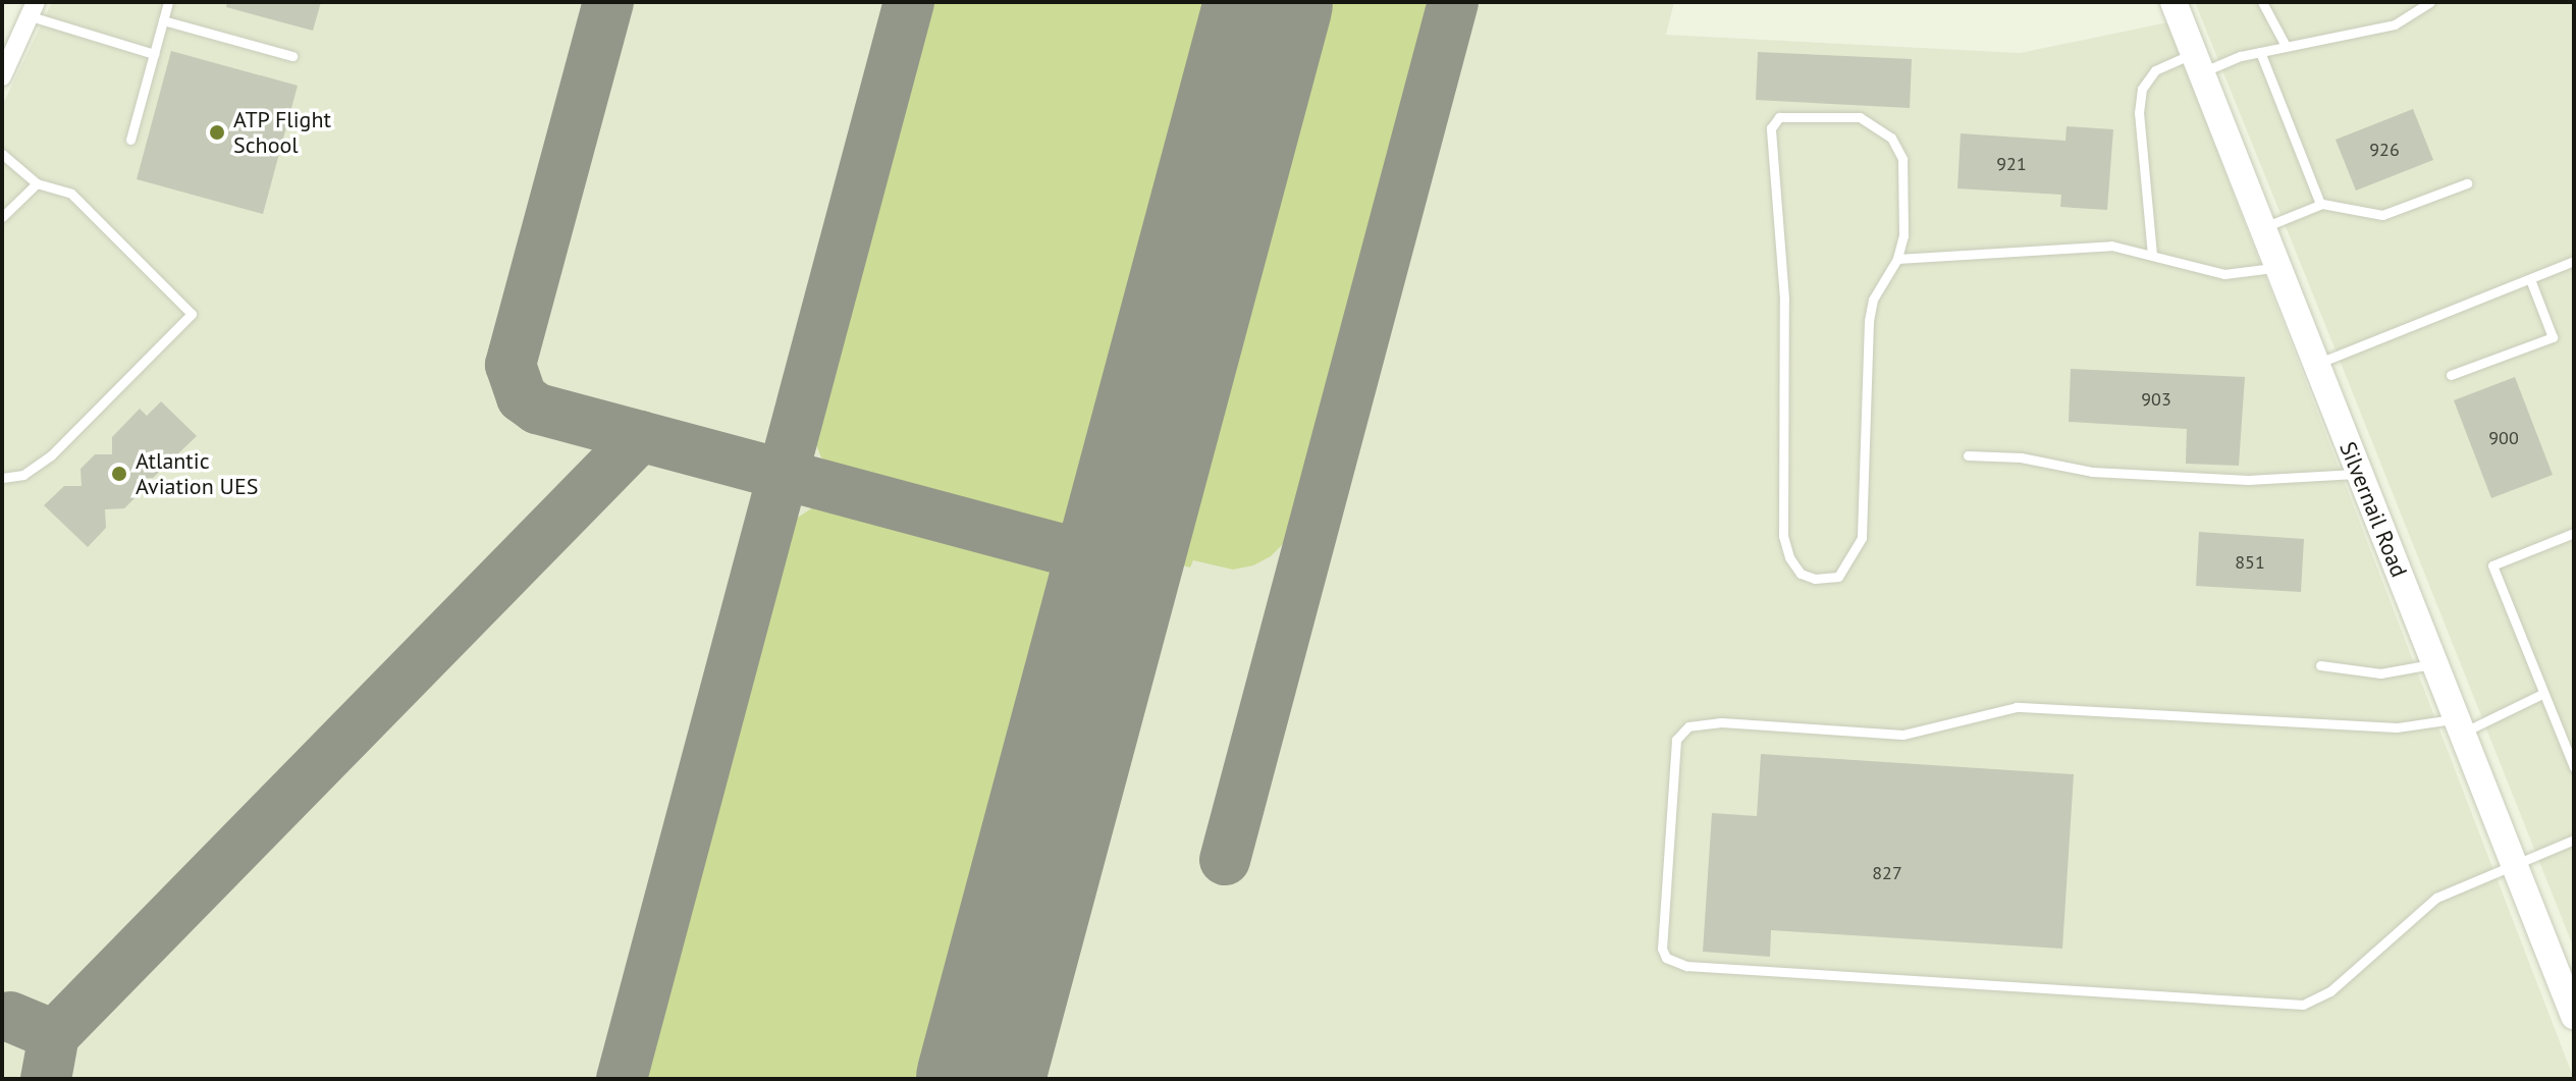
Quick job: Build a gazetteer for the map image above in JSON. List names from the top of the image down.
{
  "streets": {
    "street": ["Silvernail Road"]
  },
  "places": ["ATP Flight School", "Atlantic Aviation UES"],
  "house_numbers": [
    "926",
    "921",
    "903",
    "900",
    "851",
    "827"
  ]
}
